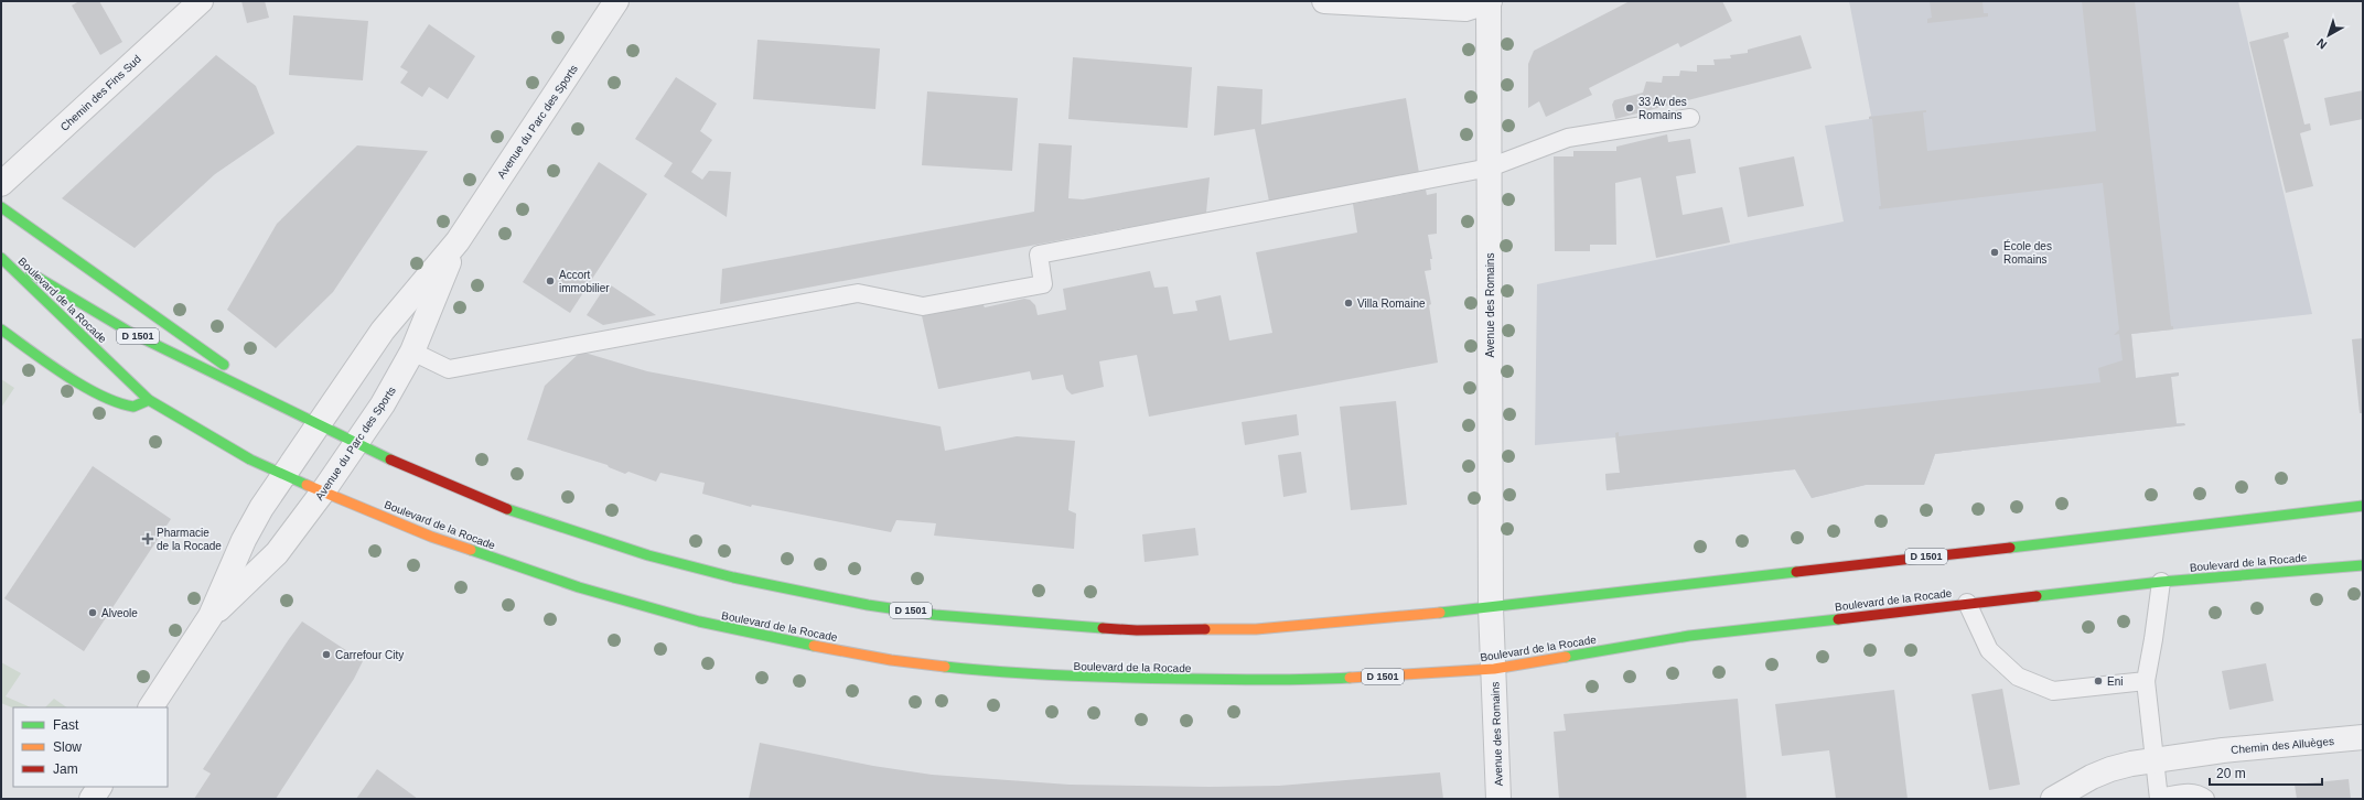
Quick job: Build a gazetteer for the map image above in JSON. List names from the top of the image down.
{
  "streets": {
    "main road": ["Boulevard de la Rocade", "D 1501"],
    "street": [
      "Chemin des Fins Sud",
      "Avenue du Parc des Sports",
      "Avenue des Romains",
      "Chemin des Alluèges"
    ]
  },
  "crossings": [
    ["Avenue du Parc des Sports", "Boulevard de la Rocade"],
    ["Boulevard de la Rocade", "Avenue des Romains"]
  ],
  "places": {
    "other": [
      "33 Av des Romains",
      "École des Romains",
      "Accort immobilier",
      "Villa Romaine",
      "Alveole",
      "Carrefour City",
      "Eni"
    ],
    "health": ["Pharmacie de la Rocade"]
  },
  "legend": ["Fast", "Slow", "Jam"],
  "scale_bar": "20 m",
  "north": "bottom left"
}
